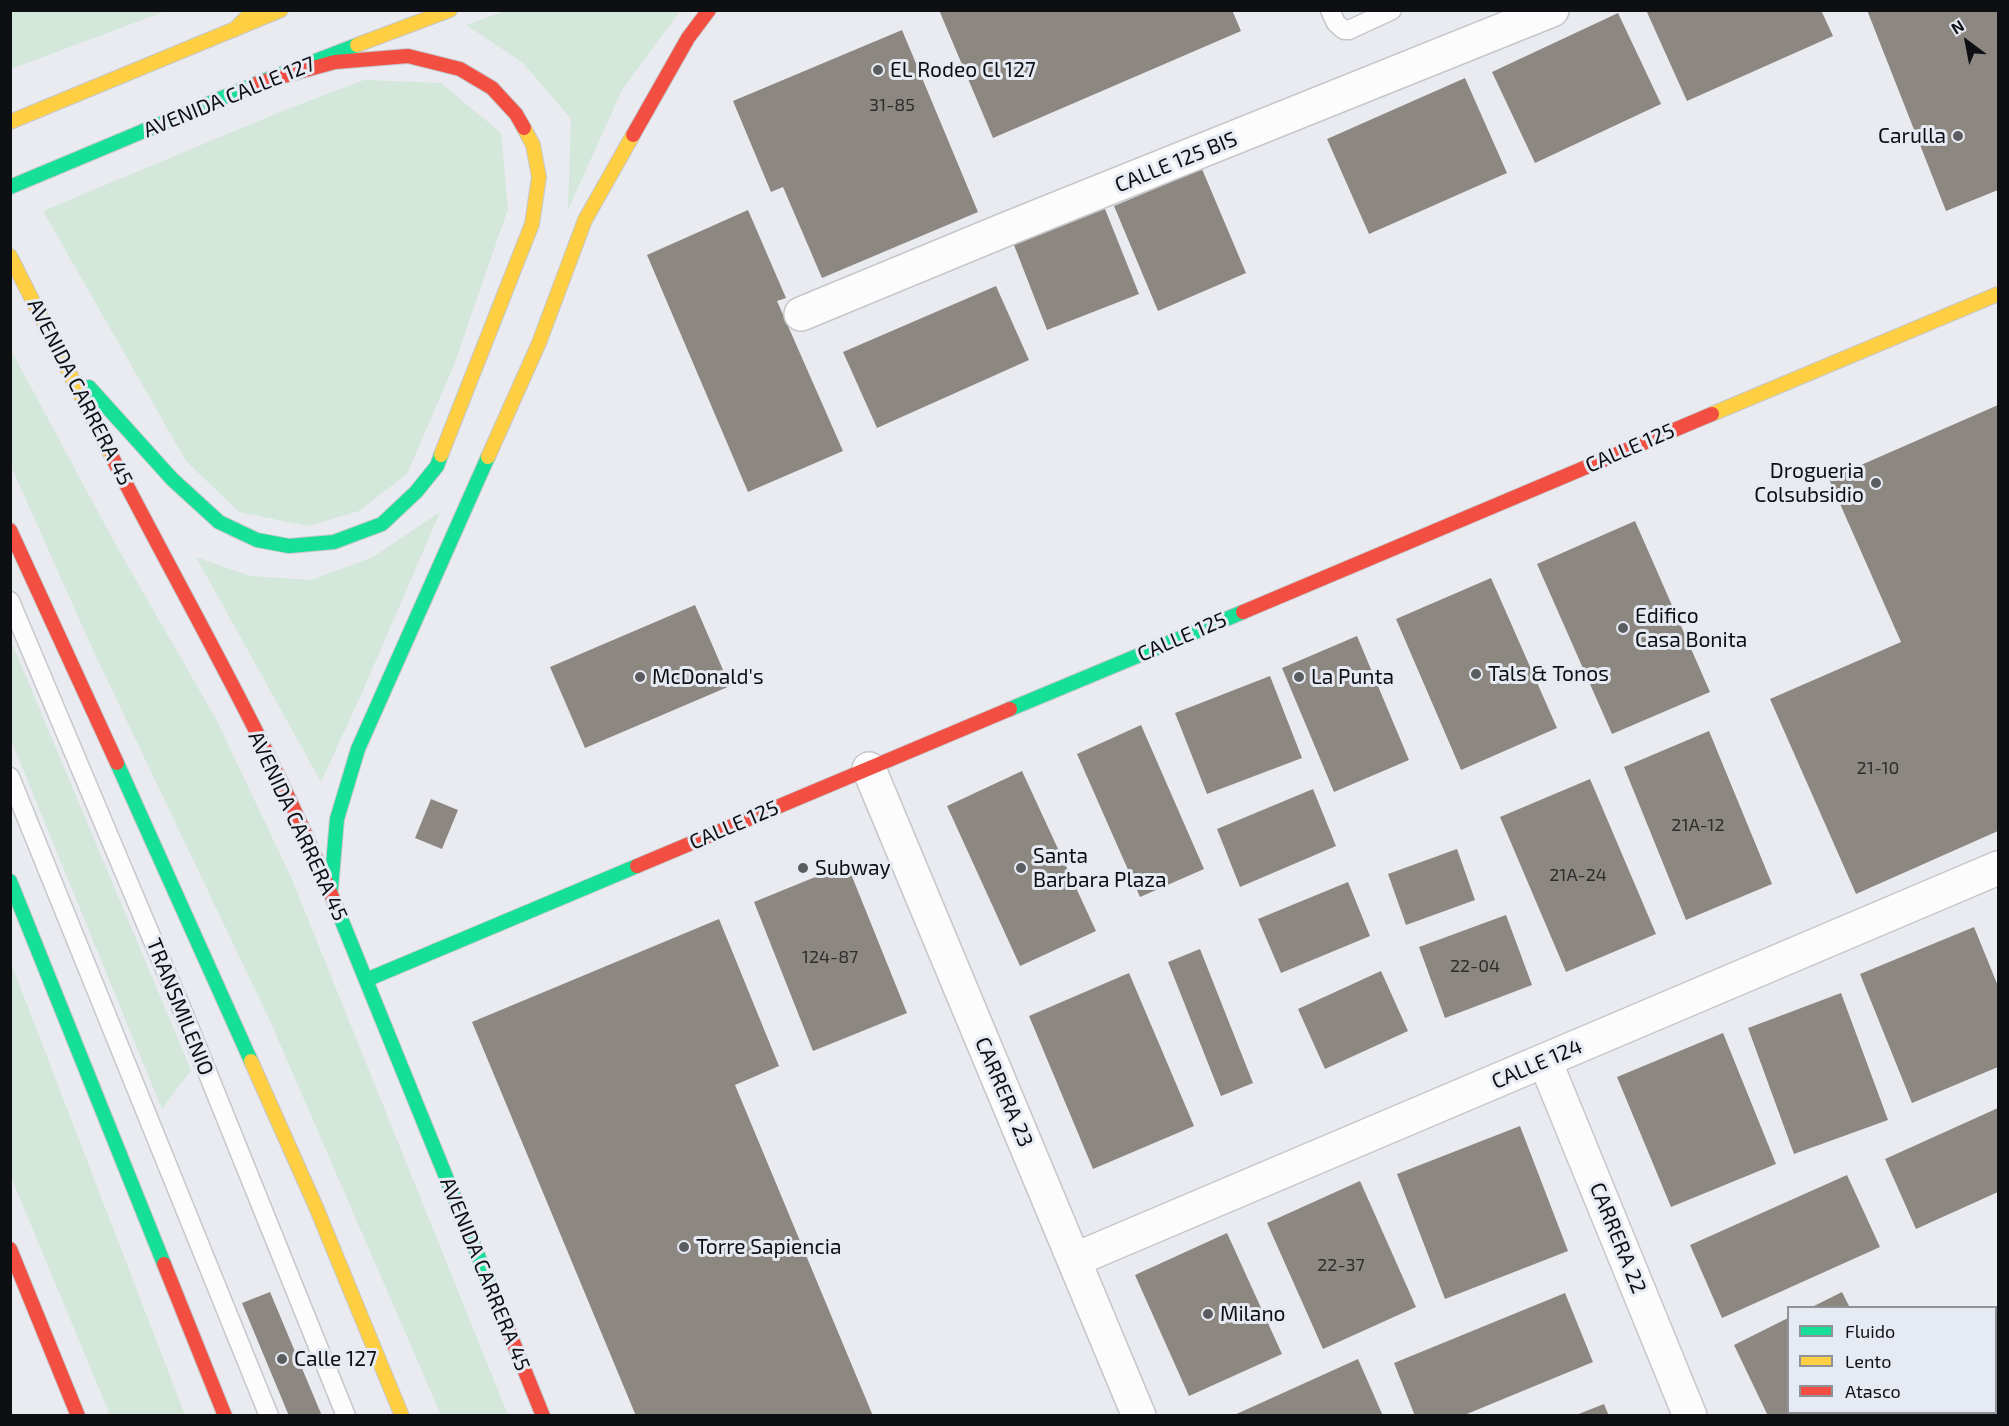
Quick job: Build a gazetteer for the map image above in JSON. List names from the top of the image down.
{
  "streets": {
    "main road": ["AVENIDA CALLE 127", "AVENIDA CARRERA 45", "CALLE 125"],
    "street": [
      "CALLE 125 BIS",
      "CALLE 124",
      "CARRERA 23",
      "CARRERA 22"
    ],
    "lane": ["TRANSMILENIO"]
  },
  "crossings": [
    ["AVENIDA CARRERA 45", "CALLE 125"],
    ["CALLE 125", "CARRERA 23"],
    ["CALLE 124", "CARRERA 23"],
    ["CALLE 124", "CARRERA 22"]
  ],
  "places": [
    "EL Rodeo Cl 127",
    "Carulla",
    "Drogueria Colsubsidio",
    "Edifico Casa Bonita",
    "Tals & Tonos",
    "McDonald's",
    "La Punta",
    "Subway",
    "Santa Barbara Plaza",
    "Torre Sapiencia",
    "Milano",
    "Calle 127"
  ],
  "house_numbers": [
    "31-85",
    "21-10",
    "21A-12",
    "21A-24",
    "124-87",
    "22-04",
    "22-37"
  ],
  "legend": ["Fluido", "Lento", "Atasco"],
  "north": "top left"
}
